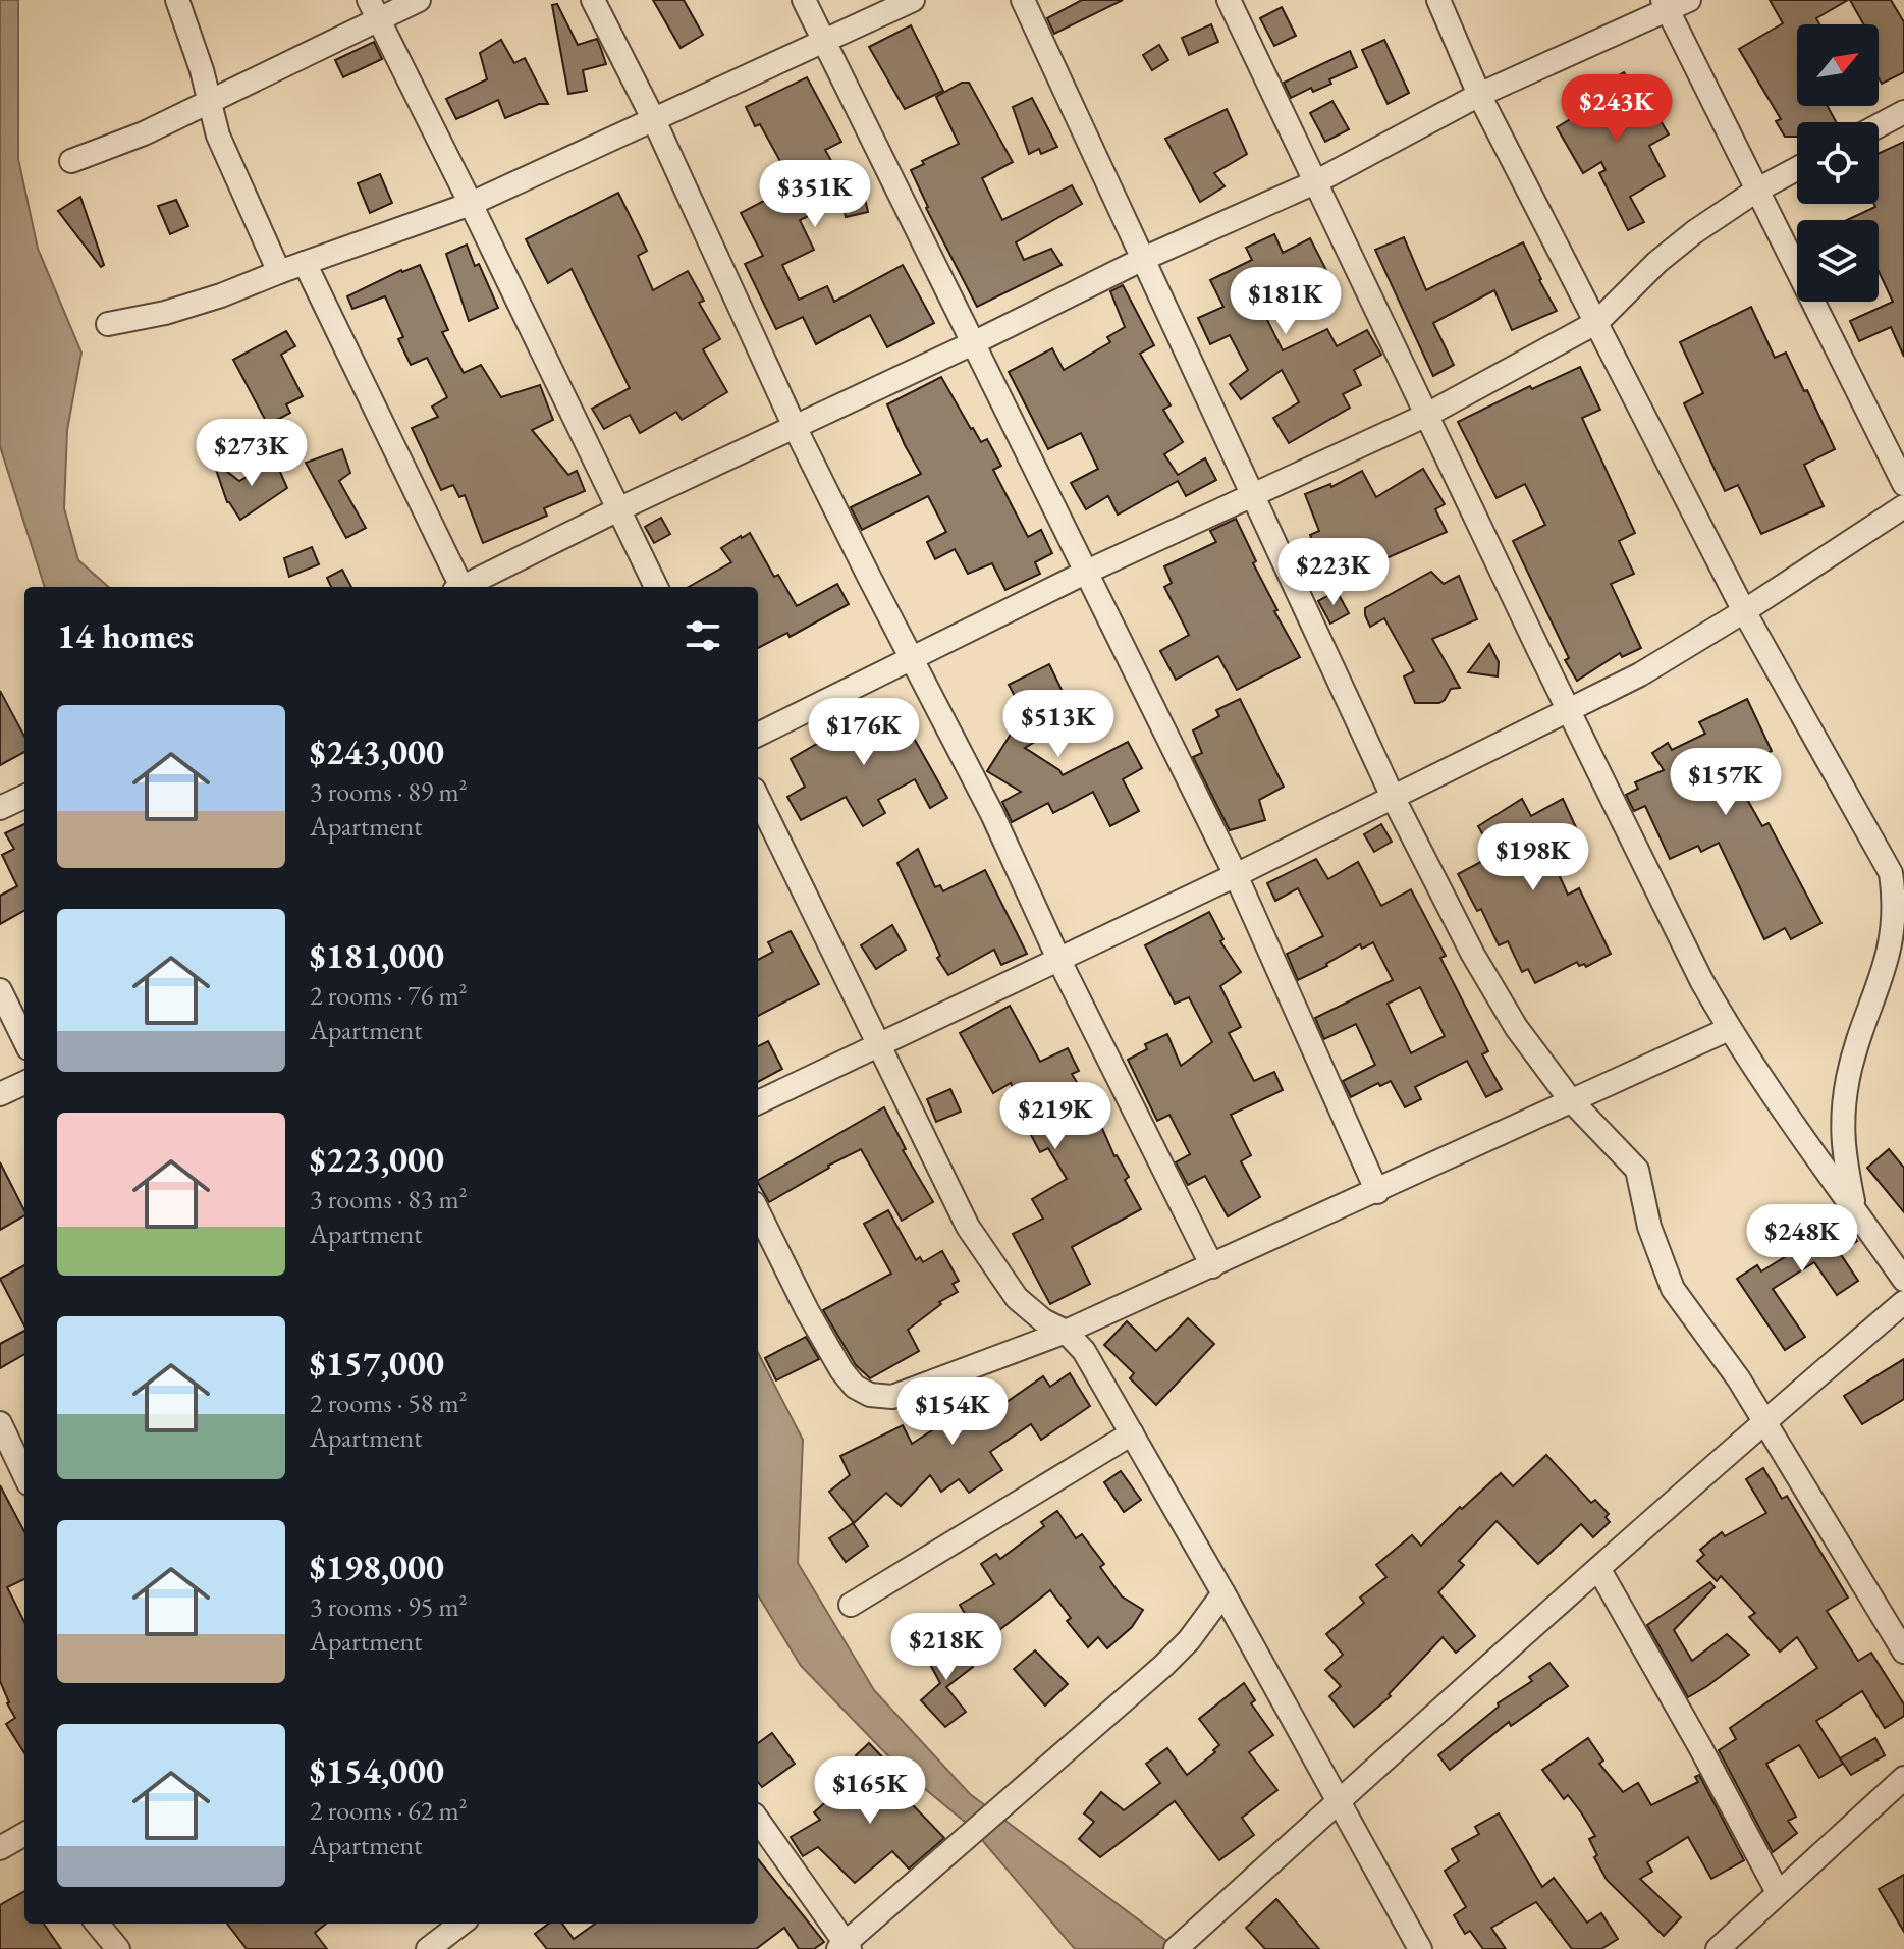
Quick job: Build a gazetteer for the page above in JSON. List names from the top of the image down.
{
  "north": "top right",
  "page": {
    "price": [
      "$243K",
      "$351K",
      "$181K",
      "$273K",
      "$223K",
      "$513K",
      "$176K",
      "$157K",
      "$198K",
      "$219K",
      "$248K",
      "$154K",
      "$218K",
      "$165K"
    ],
    "heading": "14 homes",
    "list": [
      {
        "name": "$243,000",
        "note": "3 rooms · 89 m² · Apartment"
      },
      {
        "name": "$181,000",
        "note": "2 rooms · 76 m² · Apartment"
      },
      {
        "name": "$223,000",
        "note": "3 rooms · 83 m² · Apartment"
      },
      {
        "name": "$157,000",
        "note": "2 rooms · 58 m² · Apartment"
      },
      {
        "name": "$198,000",
        "note": "3 rooms · 95 m² · Apartment"
      },
      {
        "name": "$154,000",
        "note": "2 rooms · 62 m² · Apartment"
      }
    ]
  }
}
